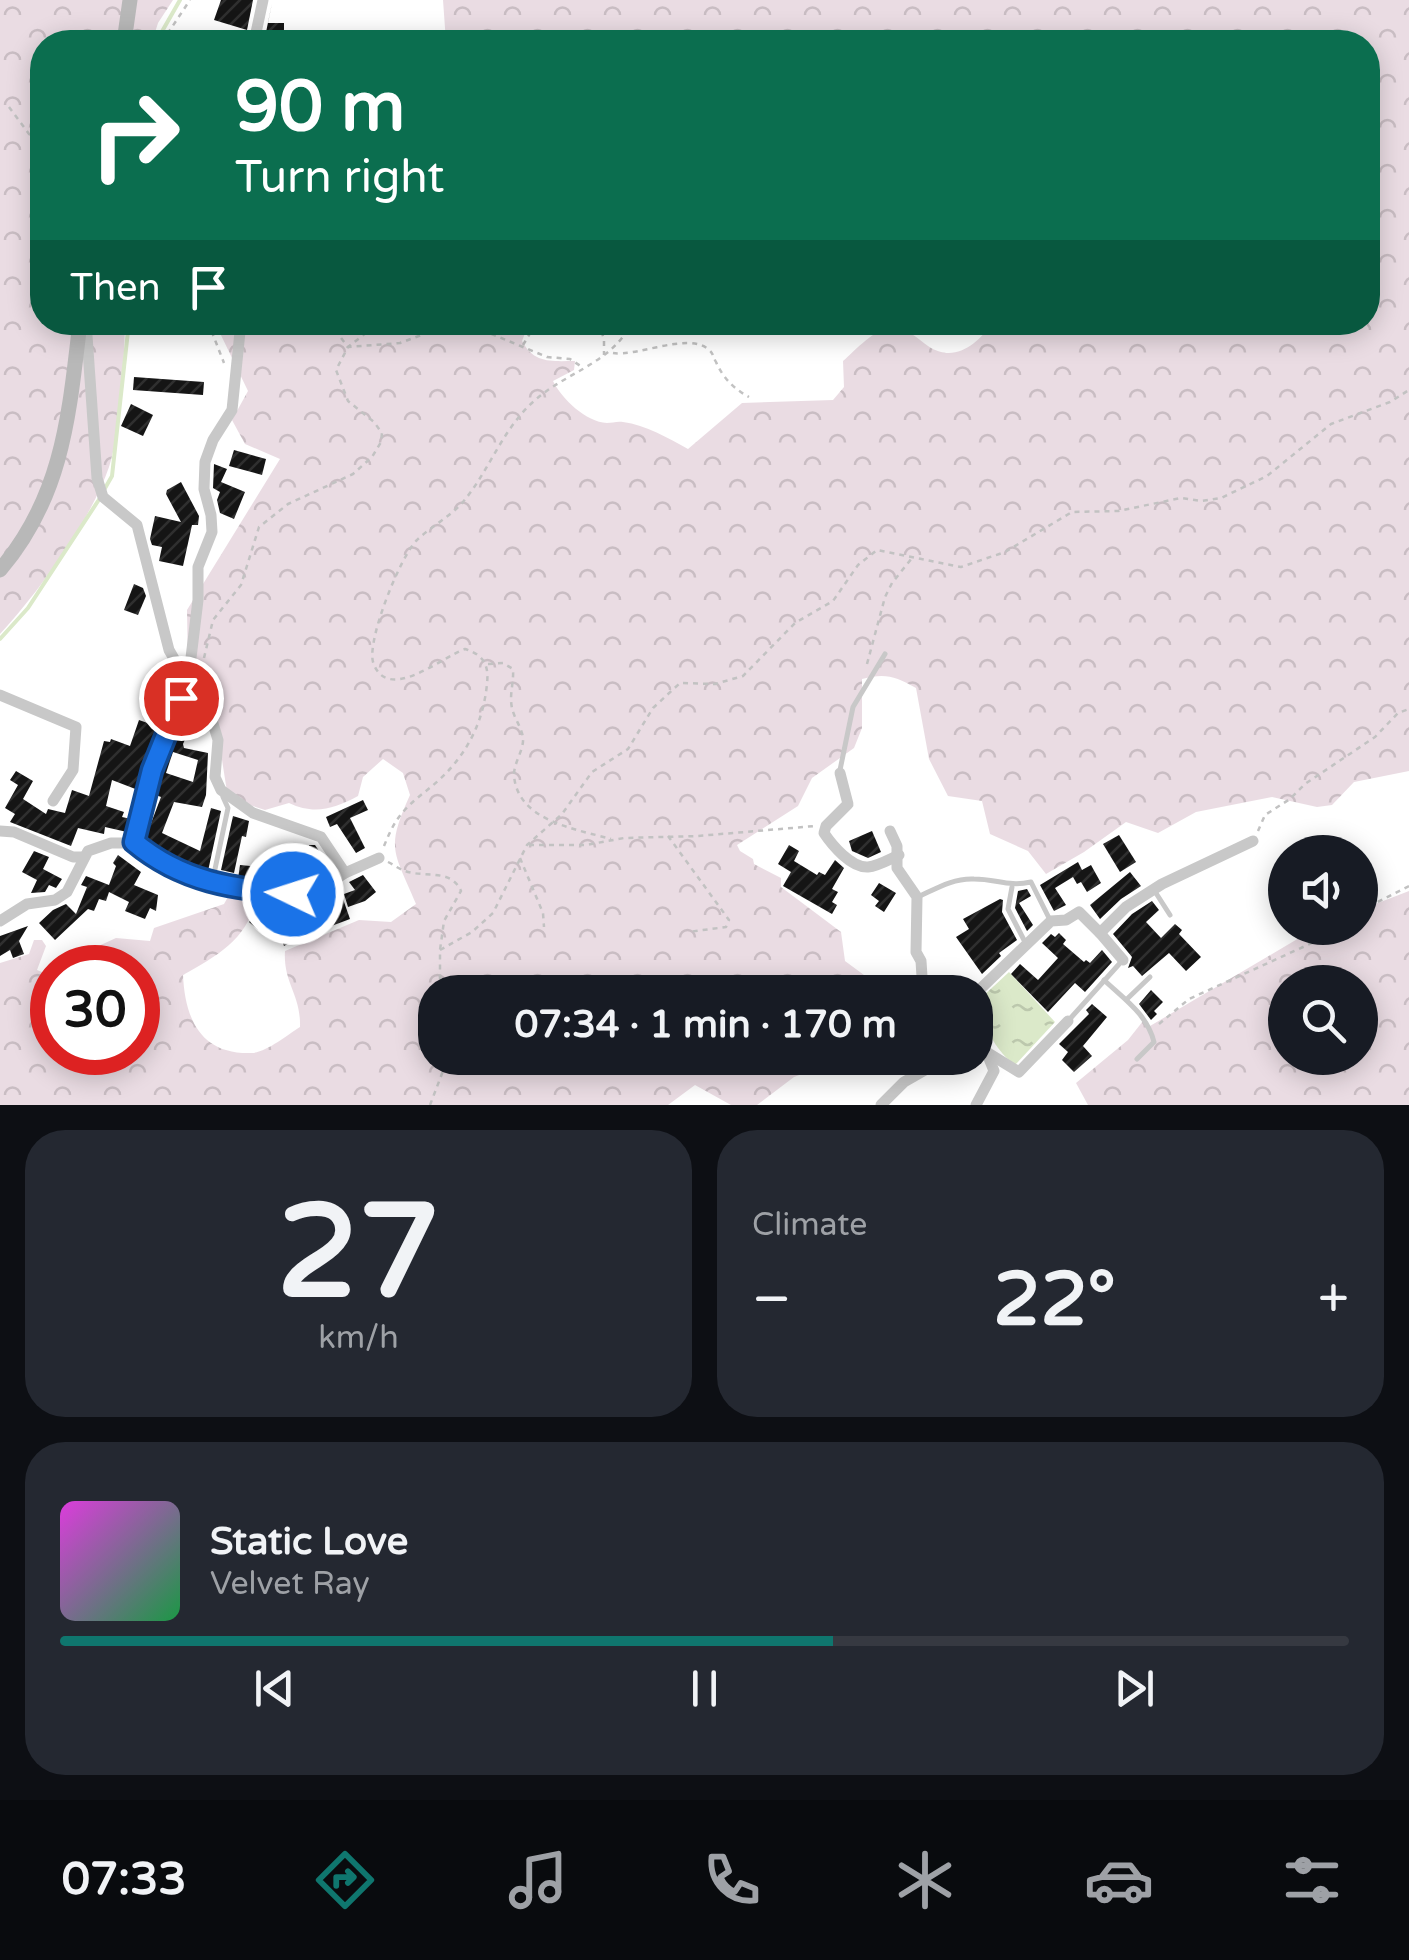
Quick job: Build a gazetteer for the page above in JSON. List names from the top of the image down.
{
  "page": {
    "turn": ["90 m", "Turn right"],
    "then": "Then",
    "limit": "30",
    "trip": "07:34 · 1 min · 170 m",
    "tile": [
      ["27", "km/h"],
      "Climate"
    ],
    "heat": ["−", "22°", "+"],
    "song": ["Static Love", "Velvet Ray"],
    "tabs": "07:33"
  }
}
